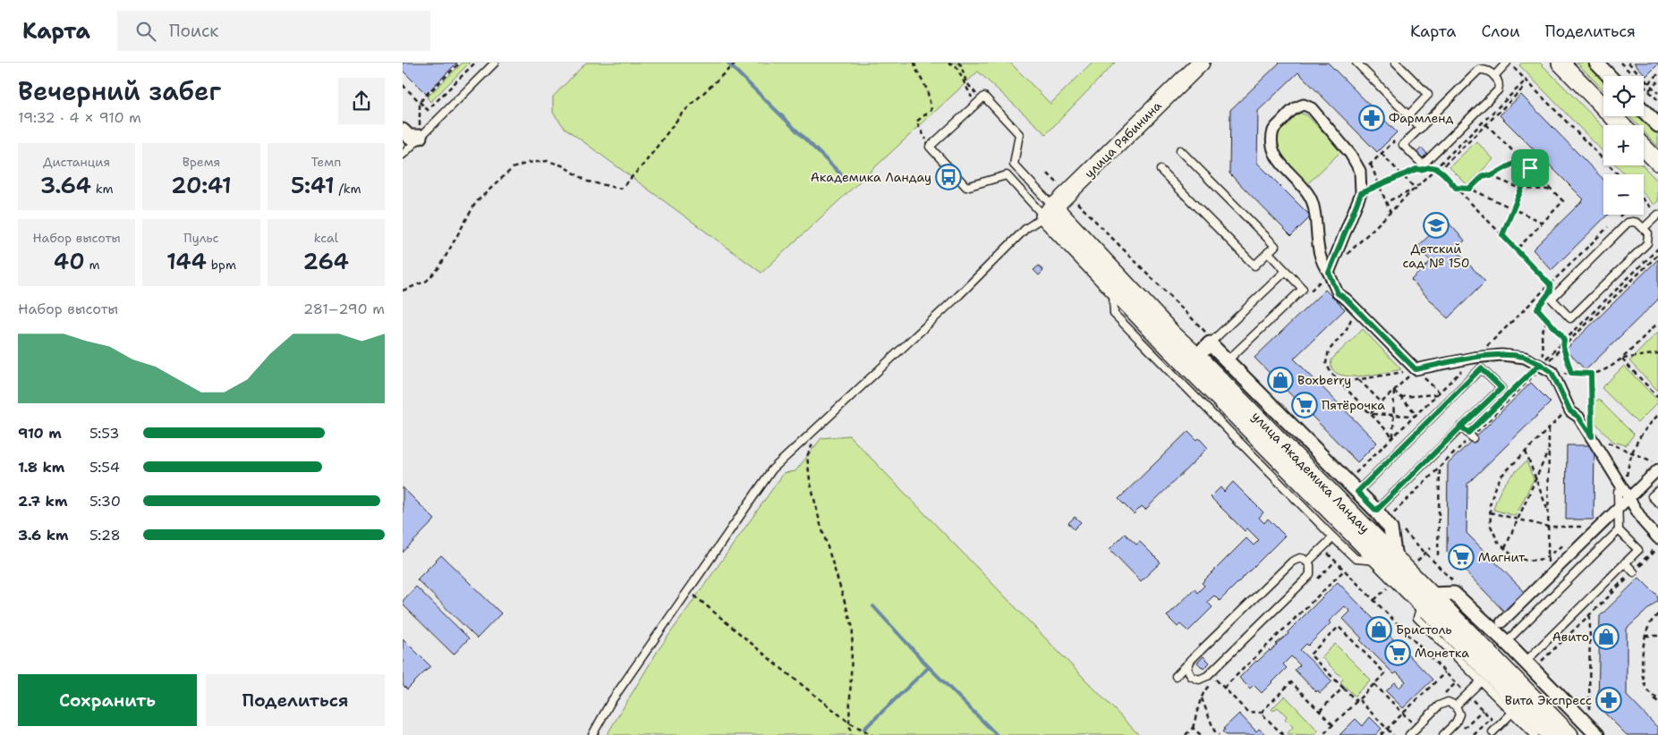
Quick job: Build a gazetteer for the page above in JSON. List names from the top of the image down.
{
  "streets": {
    "street": ["улица Рябинина", "улица Академика Ландау"]
  },
  "crossings": [
    ["улица Рябинина", "улица Академика Ландау"]
  ],
  "places": {
    "pharmacy": ["Фармленд", "Вита Экспресс"],
    "bus stop": ["Академика Ландау"],
    "school or university": ["Детский сад № 150"],
    "shop": ["Boxberry", "Бристоль", "Авито"],
    "supermarket": ["Пятёрочка", "Магнит", "Монетка"]
  },
  "page": {
    "header": "Карта",
    "search": "Поиск",
    "nav": ["Карта", "Слои", "Поделиться"],
    "heading": ["Вечерний забег", "19:32 · 4 × 910 m"],
    "map_buttons": ["+", "−"],
    "stats": [
      ["Дистанция", "3.64 km"],
      ["Время", "20:41"],
      ["Темп", "5:41 /km"],
      ["Набор высоты", "40 m"],
      ["Пульс", "144 bpm"],
      ["kcal", "264"]
    ],
    "chart": ["Набор высоты", "281–290 m"],
    "list": [
      {
        "name": "910 m",
        "note": "5:53"
      },
      {
        "name": "1.8 km",
        "note": "5:54"
      },
      {
        "name": "2.7 km",
        "note": "5:30"
      },
      {
        "name": "3.6 km",
        "note": "5:28"
      }
    ],
    "buttons": ["Сохранить", "Поделиться"]
  }
}
